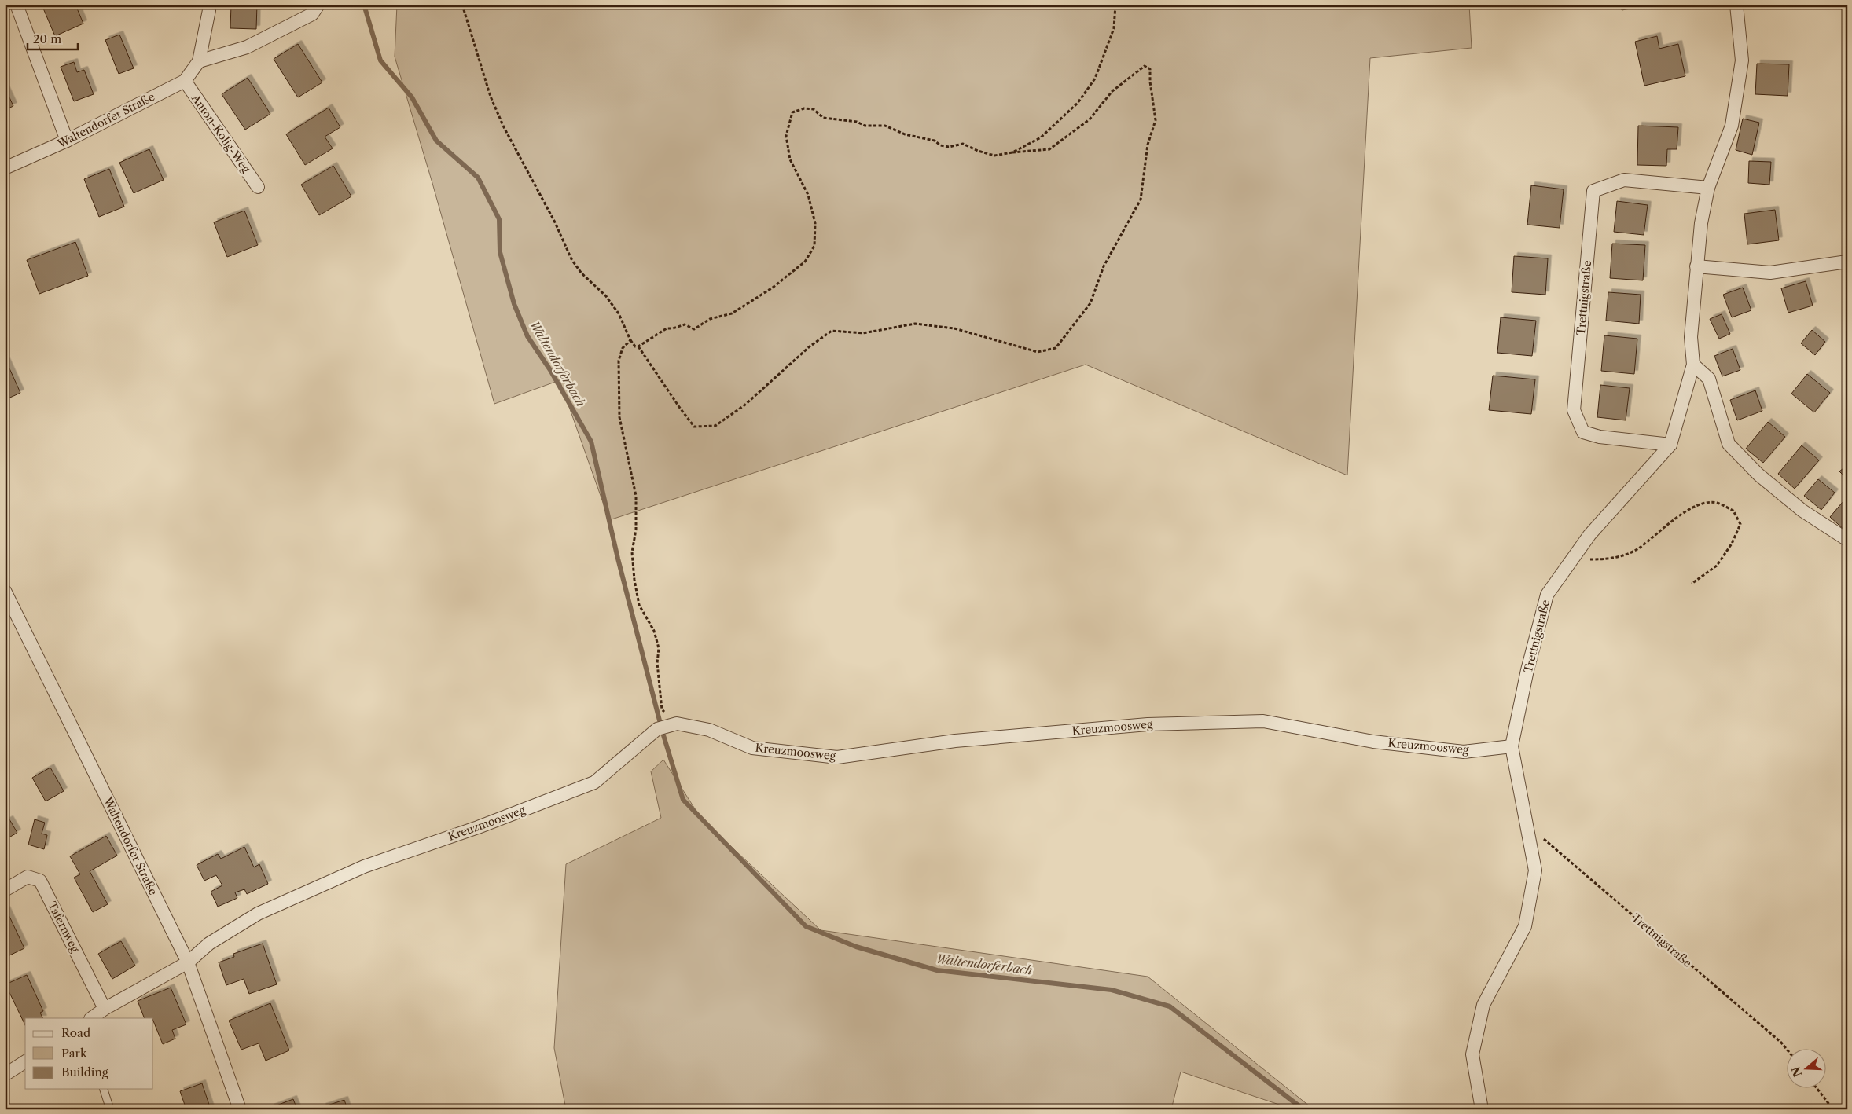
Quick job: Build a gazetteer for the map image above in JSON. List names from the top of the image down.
{
  "streets": {
    "street": [
      "Waltendorfer Straße",
      "Anton-Kolig-Weg",
      "Trettnigstraße",
      "Kreuzmoosweg",
      "Tafernweg"
    ]
  },
  "crossings": [
    ["Waltendorfer Straße", "Anton-Kolig-Weg"],
    ["Waltendorfer Straße", "Kreuzmoosweg"],
    ["Trettnigstraße", "Kreuzmoosweg"],
    ["Kreuzmoosweg", "Tafernweg"]
  ],
  "water": ["Waltendorferbach"],
  "legend": ["Road", "Park", "Building"],
  "scale_bar": "20 m",
  "north": "left"
}
